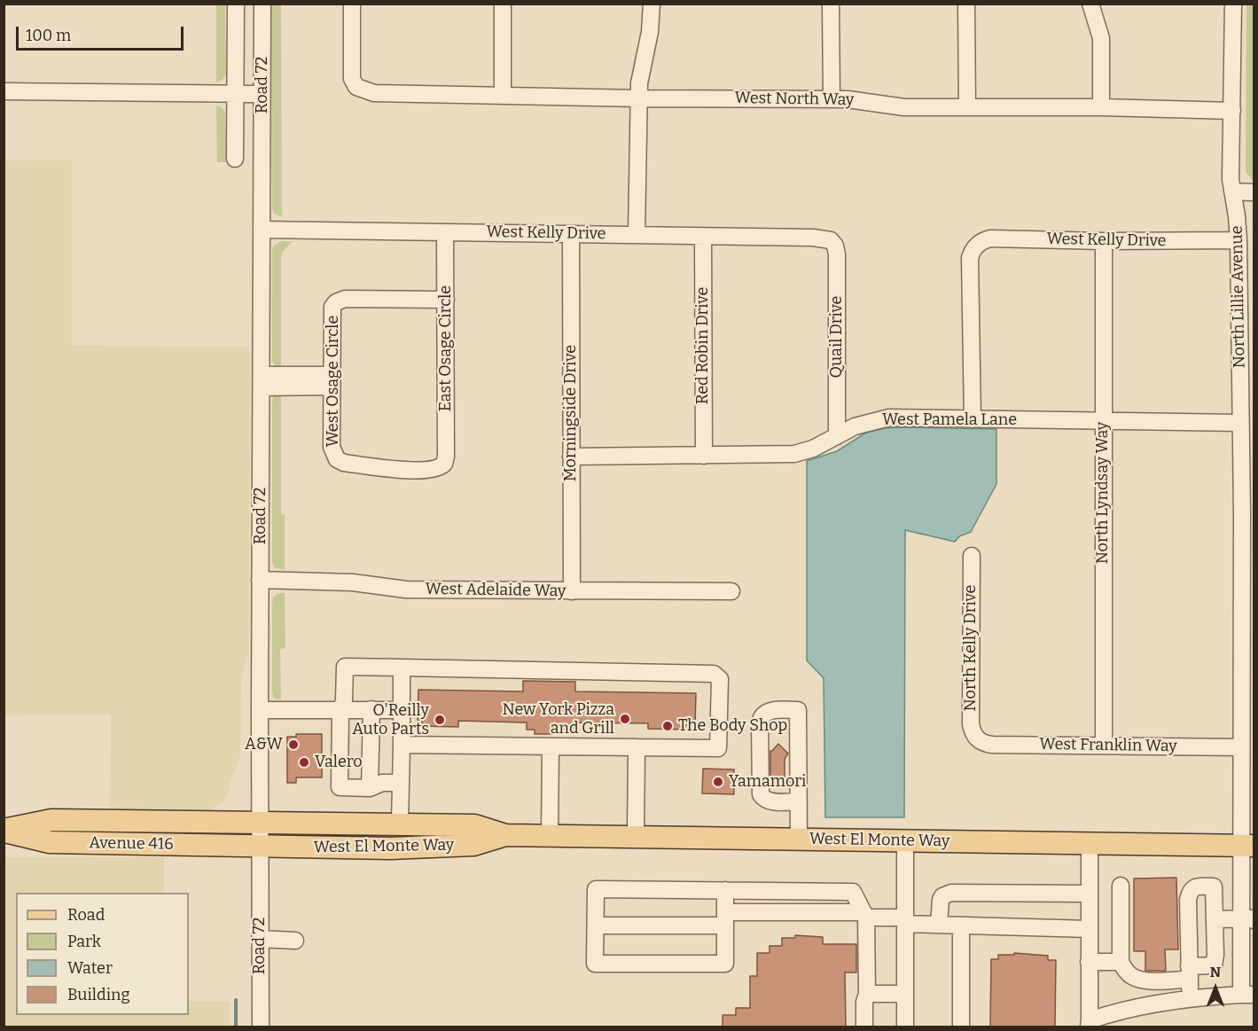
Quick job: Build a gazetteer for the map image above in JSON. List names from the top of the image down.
{
  "streets": {
    "main road": ["West El Monte Way", "Avenue 416"],
    "street": [
      "Road 72",
      "West North Way",
      "West Kelly Drive",
      "North Lillie Avenue",
      "Quail Drive",
      "Red Robin Drive",
      "East Osage Circle",
      "West Osage Circle",
      "Morningside Drive",
      "West Pamela Lane",
      "North Lyndsay Way",
      "West Adelaide Way",
      "North Kelly Drive",
      "West Franklin Way"
    ]
  },
  "crossings": [
    ["Road 72", "West Kelly Drive"],
    ["Road 72", "West Adelaide Way"],
    ["Road 72", "West El Monte Way"],
    ["Road 72", "Avenue 416"],
    ["West North Way", "North Lillie Avenue"],
    ["West Kelly Drive", "North Lillie Avenue"],
    ["West Kelly Drive", "Quail Drive"],
    ["West Kelly Drive", "Red Robin Drive"],
    ["West Kelly Drive", "East Osage Circle"],
    ["West Kelly Drive", "Morningside Drive"],
    ["West Kelly Drive", "West Pamela Lane"],
    ["West Kelly Drive", "North Lyndsay Way"],
    ["North Lillie Avenue", "West Pamela Lane"],
    ["North Lillie Avenue", "West Franklin Way"],
    ["North Lillie Avenue", "West El Monte Way"],
    ["Quail Drive", "West Pamela Lane"],
    ["Red Robin Drive", "West Pamela Lane"],
    ["East Osage Circle", "West Osage Circle"],
    ["Morningside Drive", "West Pamela Lane"],
    ["Morningside Drive", "West Adelaide Way"],
    ["West Pamela Lane", "North Lyndsay Way"],
    ["North Lyndsay Way", "West Franklin Way"],
    ["North Kelly Drive", "West Franklin Way"],
    ["West El Monte Way", "Avenue 416"]
  ],
  "places": [
    "New York Pizza and Grill",
    "O'Reilly Auto Parts",
    "The Body Shop",
    "A&W",
    "Valero",
    "Yamamori"
  ],
  "legend": [
    "Road",
    "Park",
    "Water",
    "Building"
  ],
  "scale_bar": "100 m",
  "north": "top"
}
